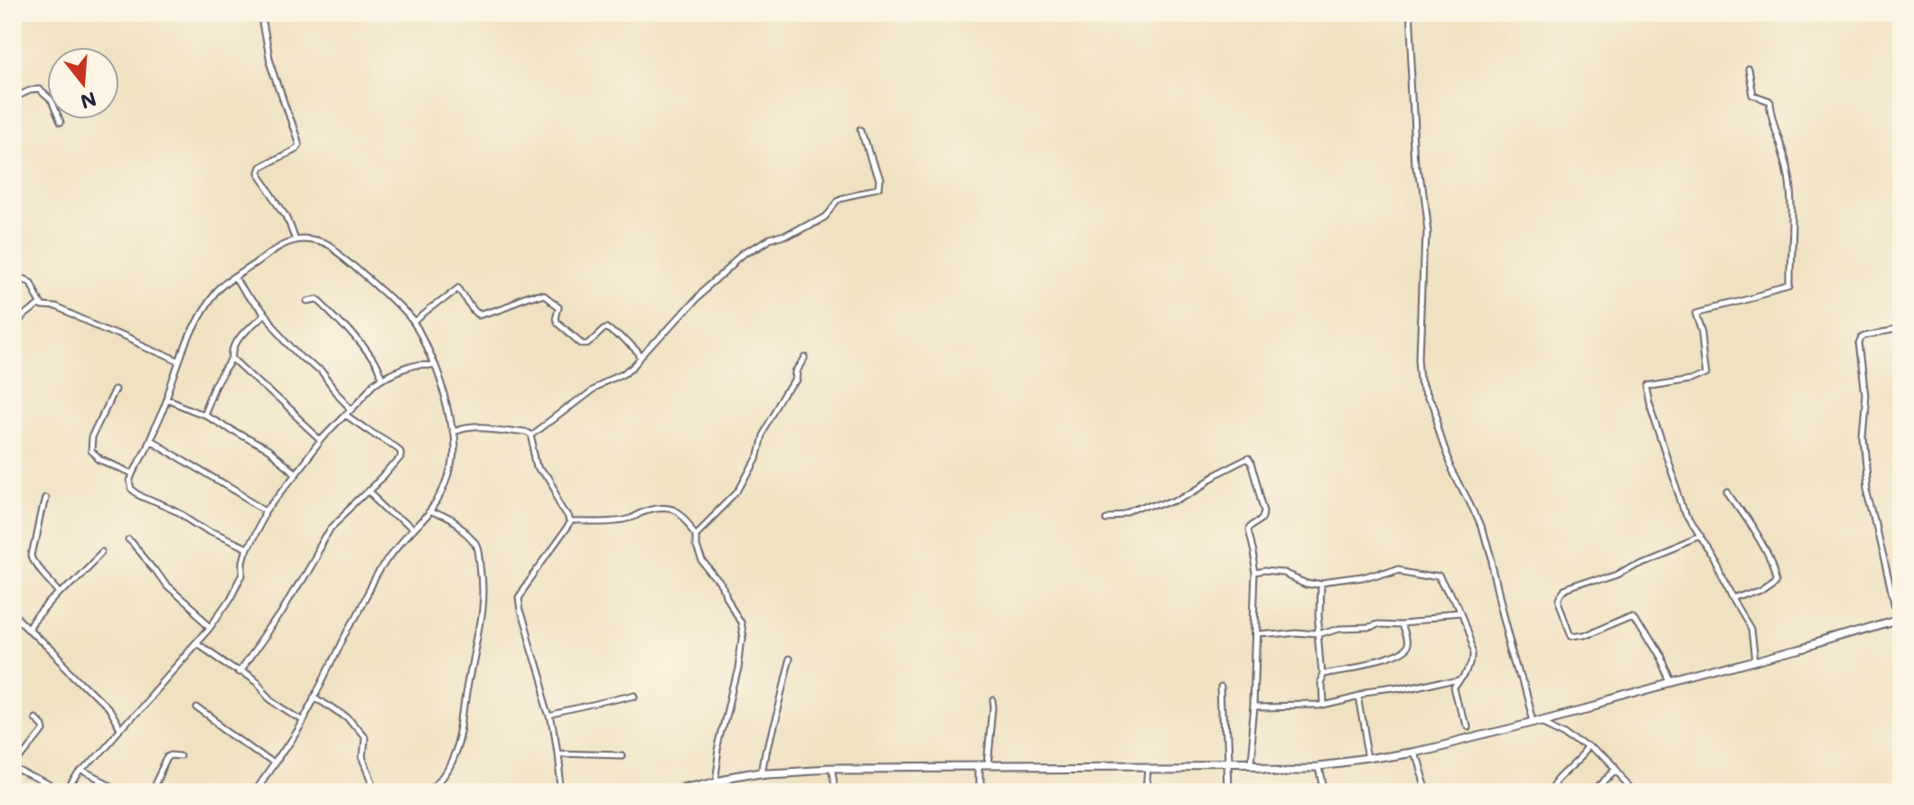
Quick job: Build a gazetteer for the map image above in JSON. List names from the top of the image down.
{
  "north": "bottom"
}
